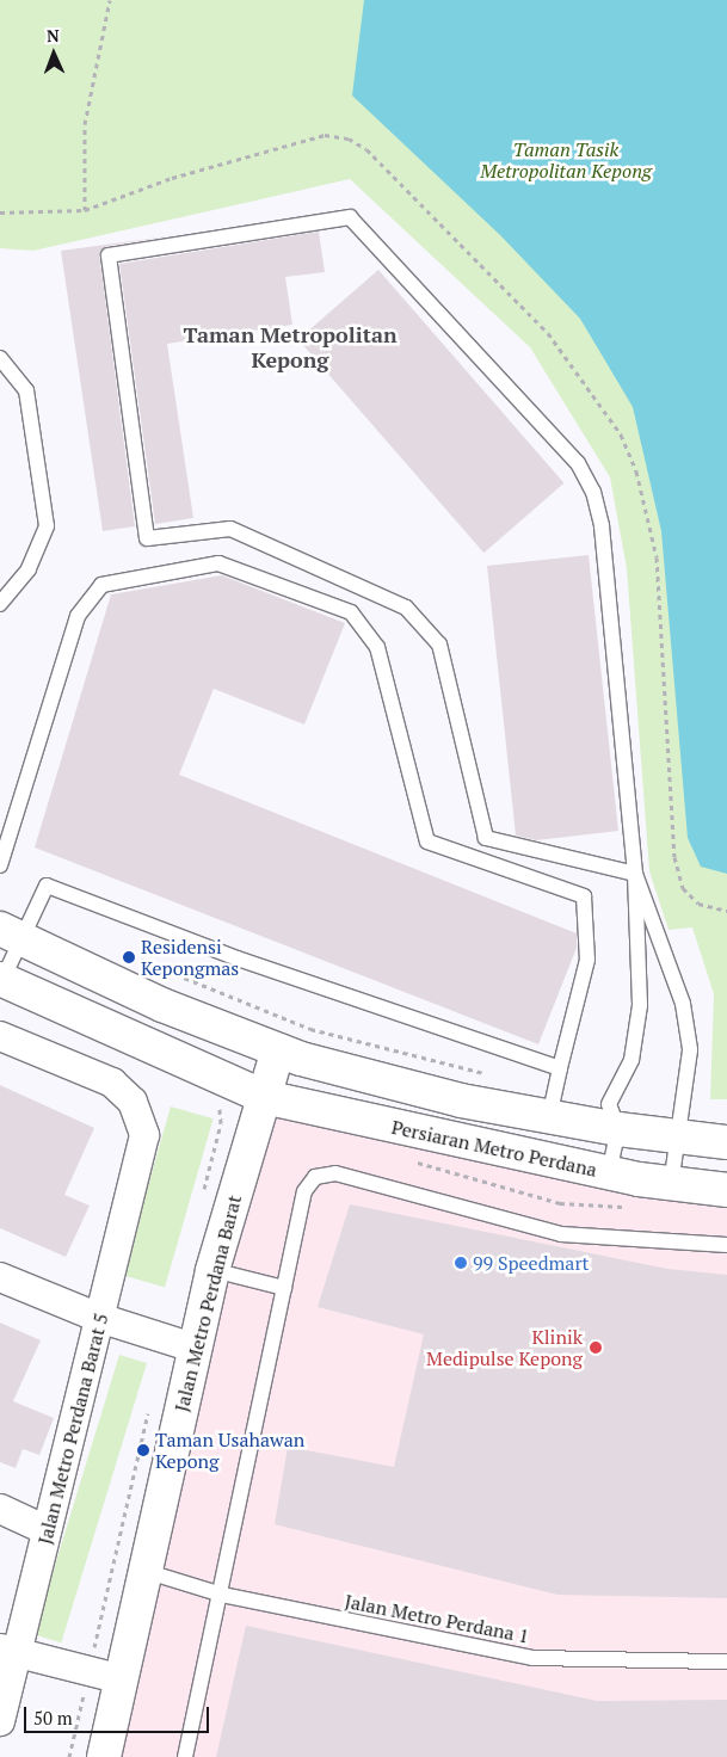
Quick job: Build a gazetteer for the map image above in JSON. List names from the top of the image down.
{
  "streets": {
    "street": ["Persiaran Metro Perdana", "Jalan Metro Perdana Barat", "Jalan Metro Perdana Barat 5"],
    "lane": ["Jalan Metro Perdana 1"]
  },
  "crossings": [
    ["Persiaran Metro Perdana", "Jalan Metro Perdana Barat"],
    ["Jalan Metro Perdana Barat", "Jalan Metro Perdana 1"]
  ],
  "districts": ["Taman Metropolitan Kepong"],
  "parks": ["Taman Tasik Metropolitan Kepong"],
  "places": [
    "Residensi Kepongmas",
    "99 Speedmart",
    "Klinik Medipulse Kepong",
    "Taman Usahawan Kepong"
  ],
  "scale_bar": "50 m",
  "north": "top"
}
